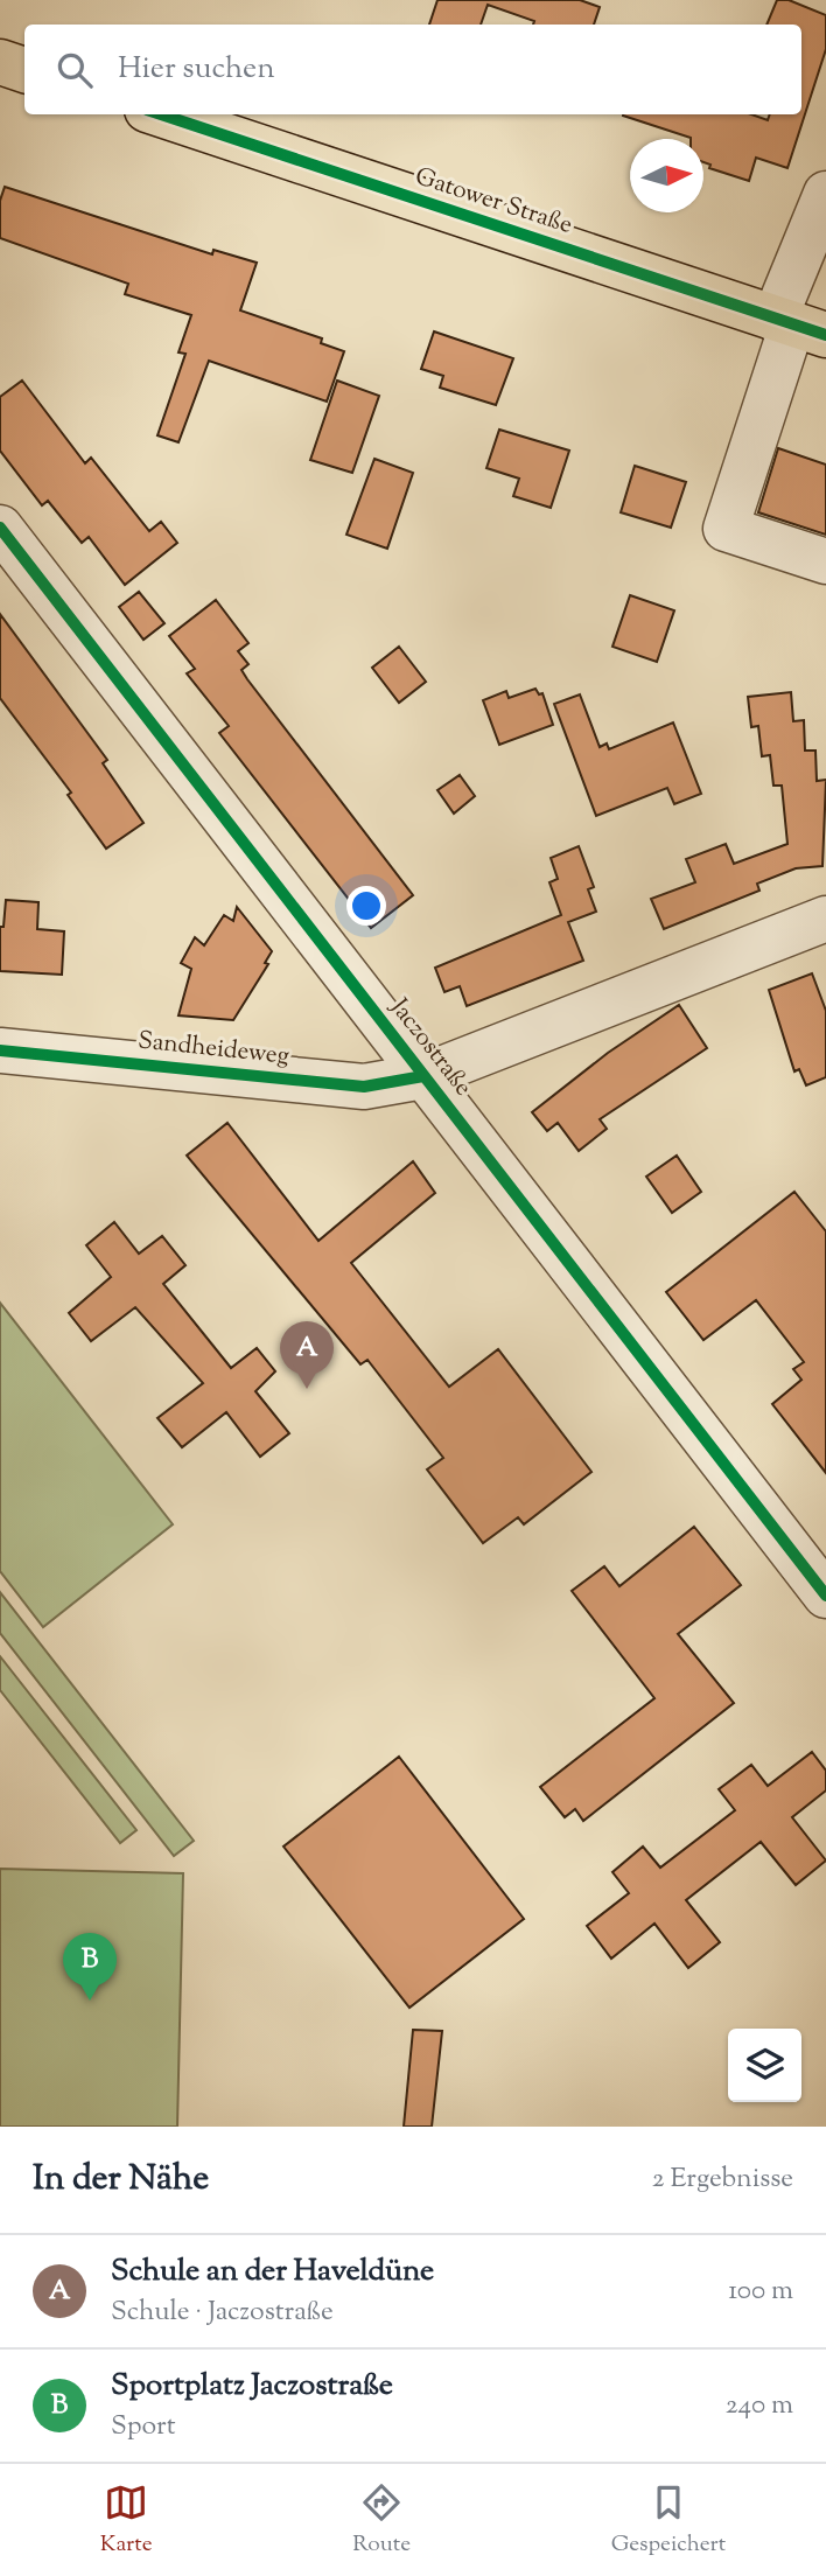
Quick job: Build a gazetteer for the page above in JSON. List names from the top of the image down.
{
  "streets": {
    "main road": ["Gatower Straße"],
    "street": ["Jaczostraße", "Sandheideweg"]
  },
  "crossings": [
    ["Jaczostraße", "Sandheideweg"]
  ],
  "north": "right",
  "page": {
    "search": "Hier suchen",
    "pins": ["A", "B"],
    "heading": ["In der Nähe", "2 Ergebnisse"],
    "list": [
      {
        "mark": "A",
        "name": "Schule an der Haveldüne",
        "note": "Schule · Jaczostraße",
        "value": "100 m"
      },
      {
        "mark": "B",
        "name": "Sportplatz Jaczostraße",
        "note": "Sport",
        "value": "240 m"
      }
    ],
    "nav": ["Karte", "Route", "Gespeichert"]
  }
}
